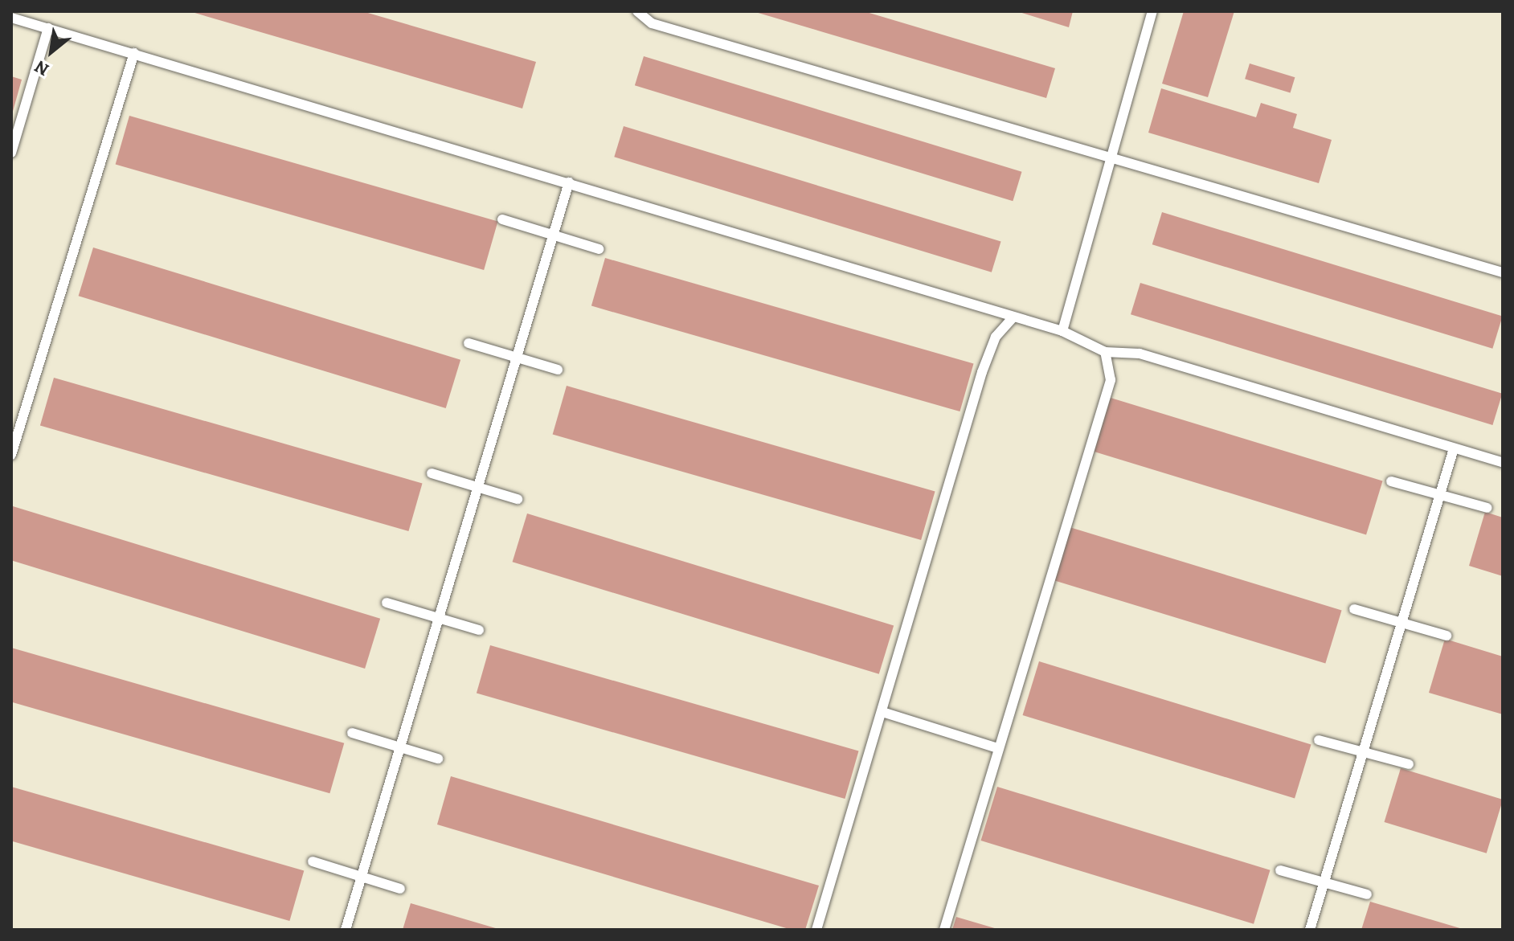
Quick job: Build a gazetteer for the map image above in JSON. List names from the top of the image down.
{
  "north": "bottom left"
}
